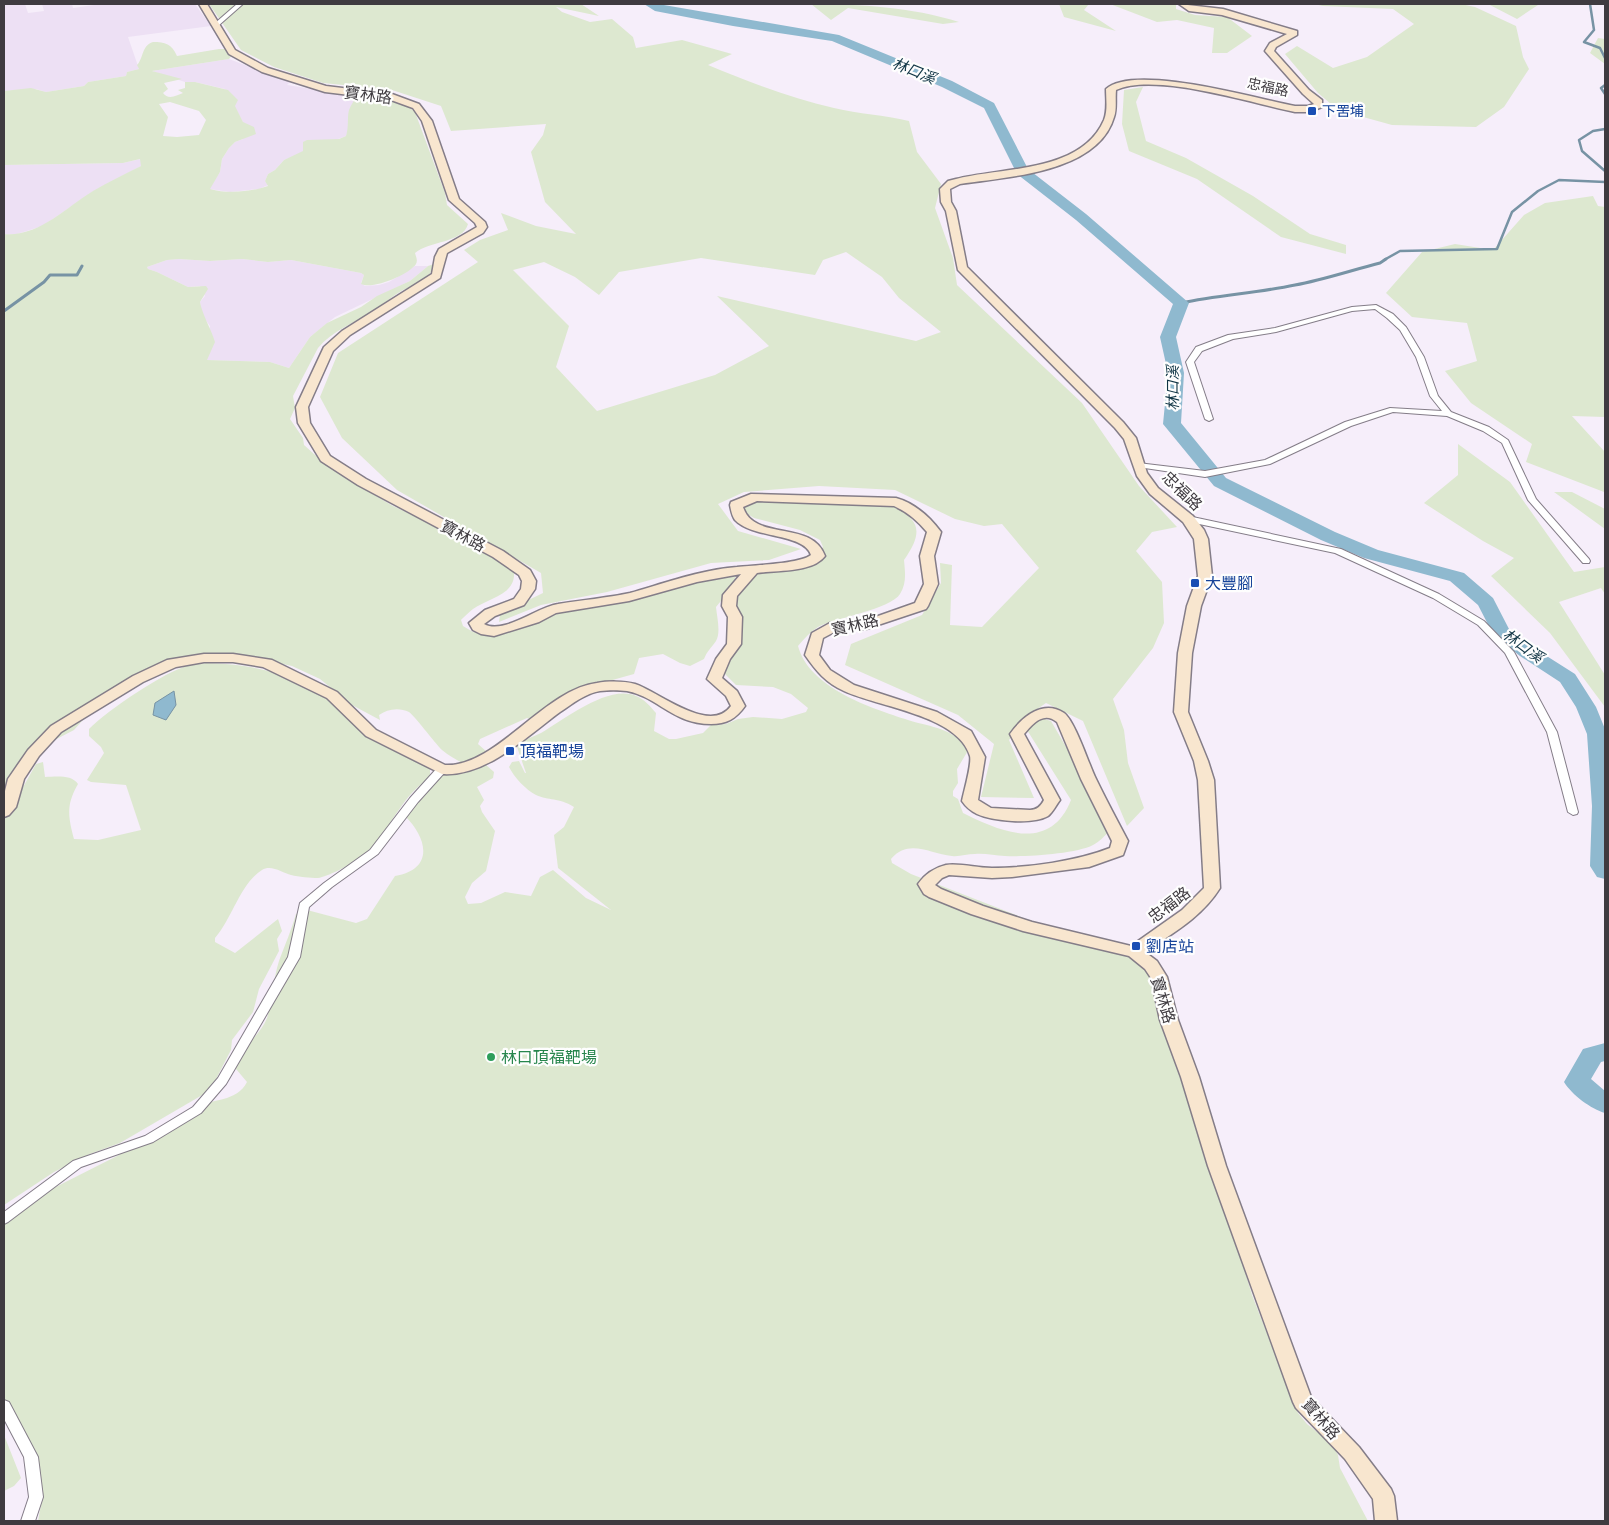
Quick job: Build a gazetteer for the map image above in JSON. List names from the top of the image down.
{
  "streets": {
    "main road": ["忠福路", "寶林路"]
  },
  "crossings": [
    ["忠福路", "寶林路"]
  ],
  "water": ["林口溪"],
  "places": {
    "transit": [
      "下罟埔",
      "大豐腳",
      "頂福靶場",
      "劉店站"
    ],
    "other": ["林口頂福靶場"]
  }
}
